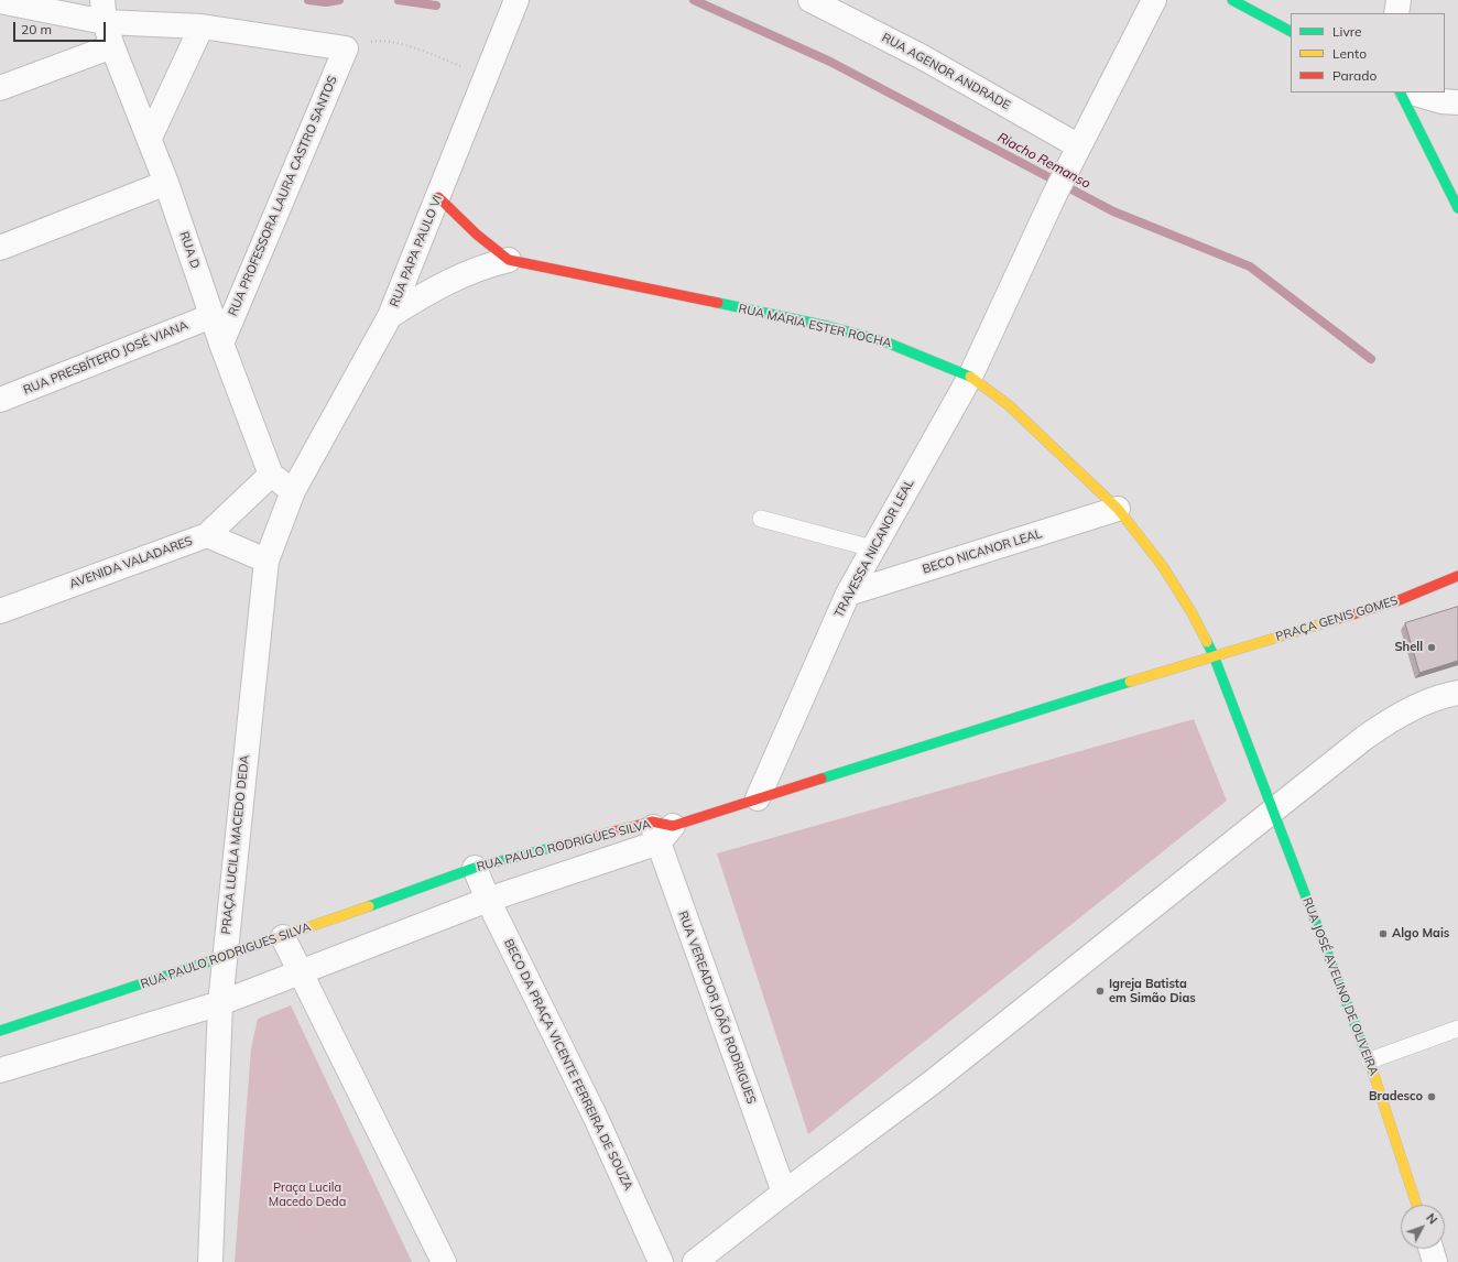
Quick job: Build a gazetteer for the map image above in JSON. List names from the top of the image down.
{
  "streets": {
    "street": [
      "RUA AGENOR ANDRADE",
      "RUA PROFESSORA LAURA CASTRO SANTOS",
      "RUA D",
      "RUA PAPA PAULO VI",
      "RUA MARIA ESTER ROCHA",
      "RUA PRESBÍTERO JOSÉ VIANA",
      "TRAVESSA NICANOR LEAL",
      "BECO NICANOR LEAL",
      "AVENIDA VALADARES",
      "PRAÇA GENIS GOMES",
      "PRAÇA LUCILA MACEDO DEDA",
      "RUA PAULO RODRIGUES SILVA",
      "RUA JOSÉ AVELINO DE OLIVEIRA",
      "RUA VEREADOR JOÃO RODRIGUES",
      "BECO DA PRAÇA VICENTE FERREIRA DE SOUZA"
    ]
  },
  "crossings": [
    ["RUA AGENOR ANDRADE", "TRAVESSA NICANOR LEAL"],
    ["RUA PROFESSORA LAURA CASTRO SANTOS", "RUA D"],
    ["RUA D", "RUA PRESBÍTERO JOSÉ VIANA"],
    ["RUA PAPA PAULO VI", "RUA MARIA ESTER ROCHA"],
    ["RUA MARIA ESTER ROCHA", "TRAVESSA NICANOR LEAL"],
    ["RUA MARIA ESTER ROCHA", "BECO NICANOR LEAL"],
    ["RUA MARIA ESTER ROCHA", "PRAÇA GENIS GOMES"],
    ["RUA MARIA ESTER ROCHA", "RUA JOSÉ AVELINO DE OLIVEIRA"],
    ["TRAVESSA NICANOR LEAL", "BECO NICANOR LEAL"],
    ["TRAVESSA NICANOR LEAL", "PRAÇA GENIS GOMES"],
    ["AVENIDA VALADARES", "PRAÇA LUCILA MACEDO DEDA"],
    ["PRAÇA GENIS GOMES", "RUA PAULO RODRIGUES SILVA"],
    ["PRAÇA GENIS GOMES", "RUA JOSÉ AVELINO DE OLIVEIRA"],
    ["PRAÇA GENIS GOMES", "RUA VEREADOR JOÃO RODRIGUES"],
    ["PRAÇA LUCILA MACEDO DEDA", "RUA PAULO RODRIGUES SILVA"],
    ["RUA PAULO RODRIGUES SILVA", "RUA VEREADOR JOÃO RODRIGUES"],
    ["RUA PAULO RODRIGUES SILVA", "BECO DA PRAÇA VICENTE FERREIRA DE SOUZA"]
  ],
  "water": ["Riacho Remanso"],
  "parks": ["Praça Lucila Macedo Deda"],
  "places": [
    "Shell",
    "Algo Mais",
    "Igreja Batista em Simão Dias",
    "Bradesco"
  ],
  "legend": ["Livre", "Lento", "Parado"],
  "scale_bar": "20 m",
  "north": "top right"
}
